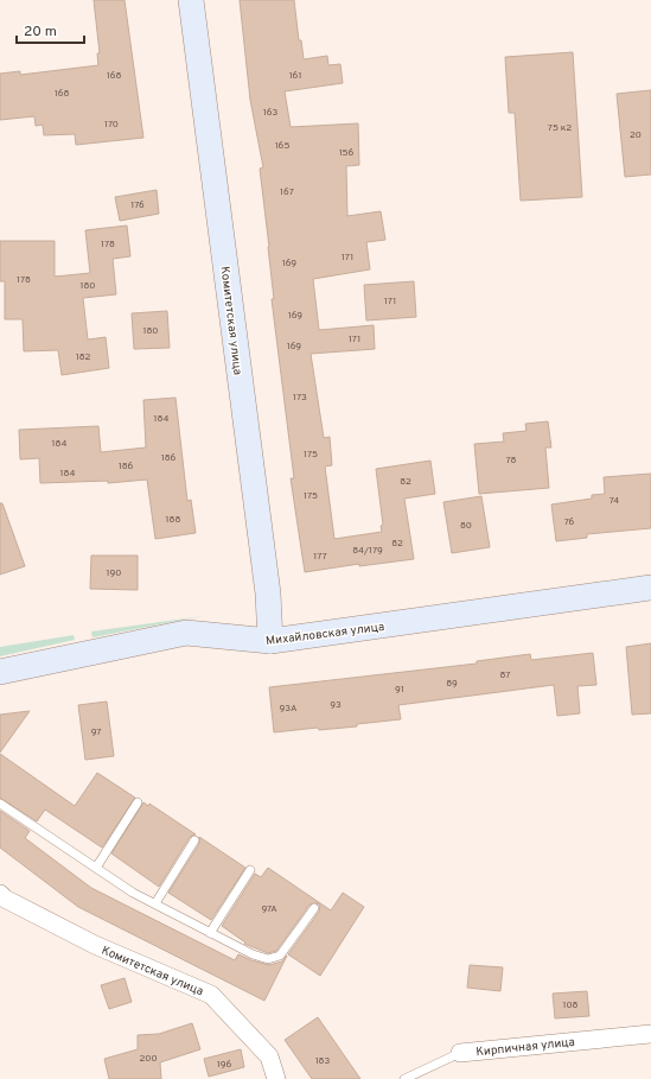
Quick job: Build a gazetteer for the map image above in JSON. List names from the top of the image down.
{
  "streets": {
    "main road": ["Комитетская улица", "Михайловская улица"],
    "street": ["Кирпичная улица"]
  },
  "crossings": [
    ["Комитетская улица", "Михайловская улица"]
  ],
  "house_numbers": [
    "168",
    "161",
    "168",
    "163",
    "170",
    "75 к2",
    "20",
    "165",
    "156",
    "167",
    "176",
    "178",
    "171",
    "169",
    "178",
    "180",
    "171",
    "169",
    "180",
    "171",
    "169",
    "182",
    "173",
    "184",
    "184",
    "175",
    "186",
    "78",
    "186",
    "184",
    "82",
    "175",
    "74",
    "188",
    "76",
    "80",
    "82",
    "84/179",
    "177",
    "190",
    "87",
    "89",
    "91",
    "93",
    "93А",
    "97",
    "97А",
    "108",
    "200",
    "183",
    "196"
  ],
  "scale_bar": "20 m"
}
